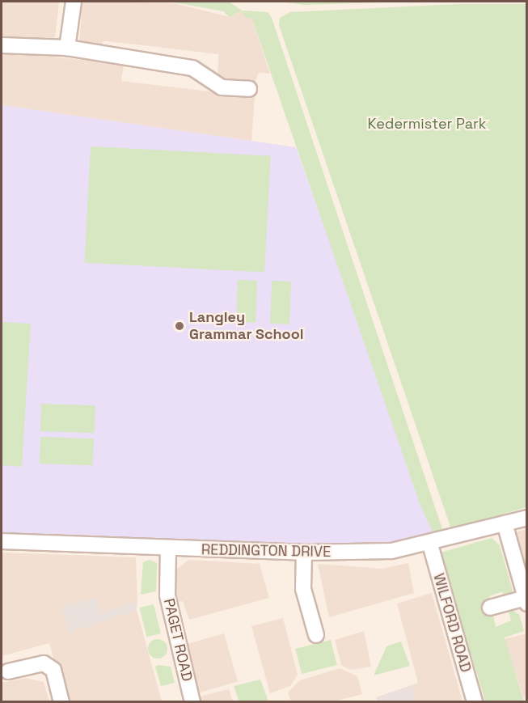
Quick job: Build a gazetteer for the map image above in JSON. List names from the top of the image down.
{
  "streets": {
    "street": ["REDDINGTON DRIVE", "WILFORD ROAD", "PAGET ROAD"]
  },
  "crossings": [
    ["REDDINGTON DRIVE", "WILFORD ROAD"],
    ["REDDINGTON DRIVE", "PAGET ROAD"]
  ],
  "parks": ["Kedermister Park"],
  "places": ["Langley Grammar School"]
}
